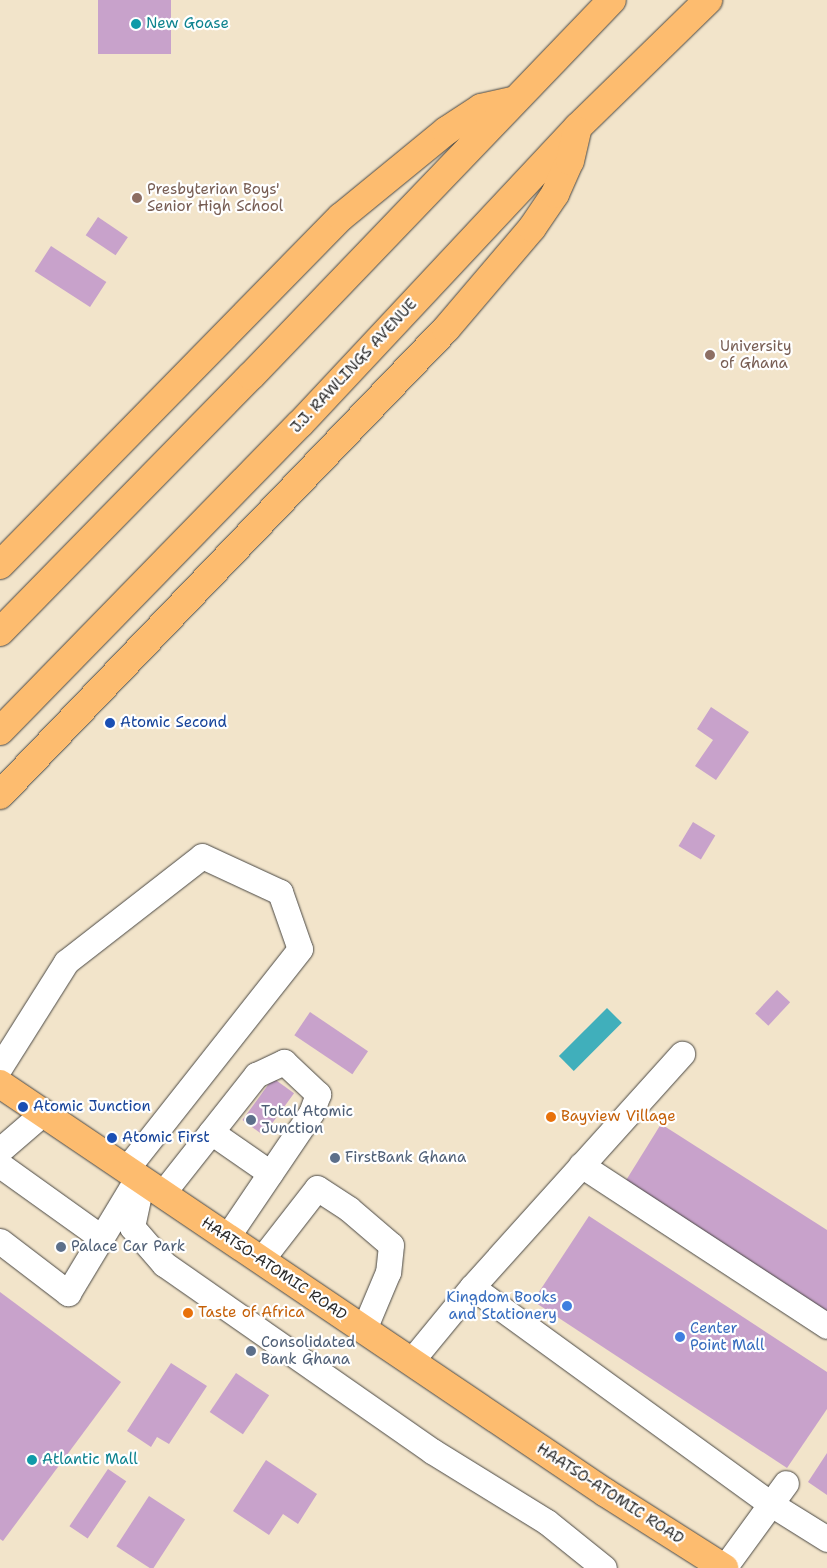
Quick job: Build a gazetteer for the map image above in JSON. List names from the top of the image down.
{
  "streets": {
    "main road": ["J.J. RAWLINGS AVENUE", "HAATSO-ATOMIC ROAD"]
  },
  "places": [
    "New Goase",
    "Presbyterian Boys' Senior High School",
    "University of Ghana",
    "Atomic Second",
    "Atomic Junction",
    "Bayview Village",
    "Total Atomic Junction",
    "Atomic First",
    "FirstBank Ghana",
    "Palace Car Park",
    "Kingdom Books and Stationery",
    "Taste of Africa",
    "Center Point Mall",
    "Consolidated Bank Ghana",
    "Atlantic Mall"
  ]
}
